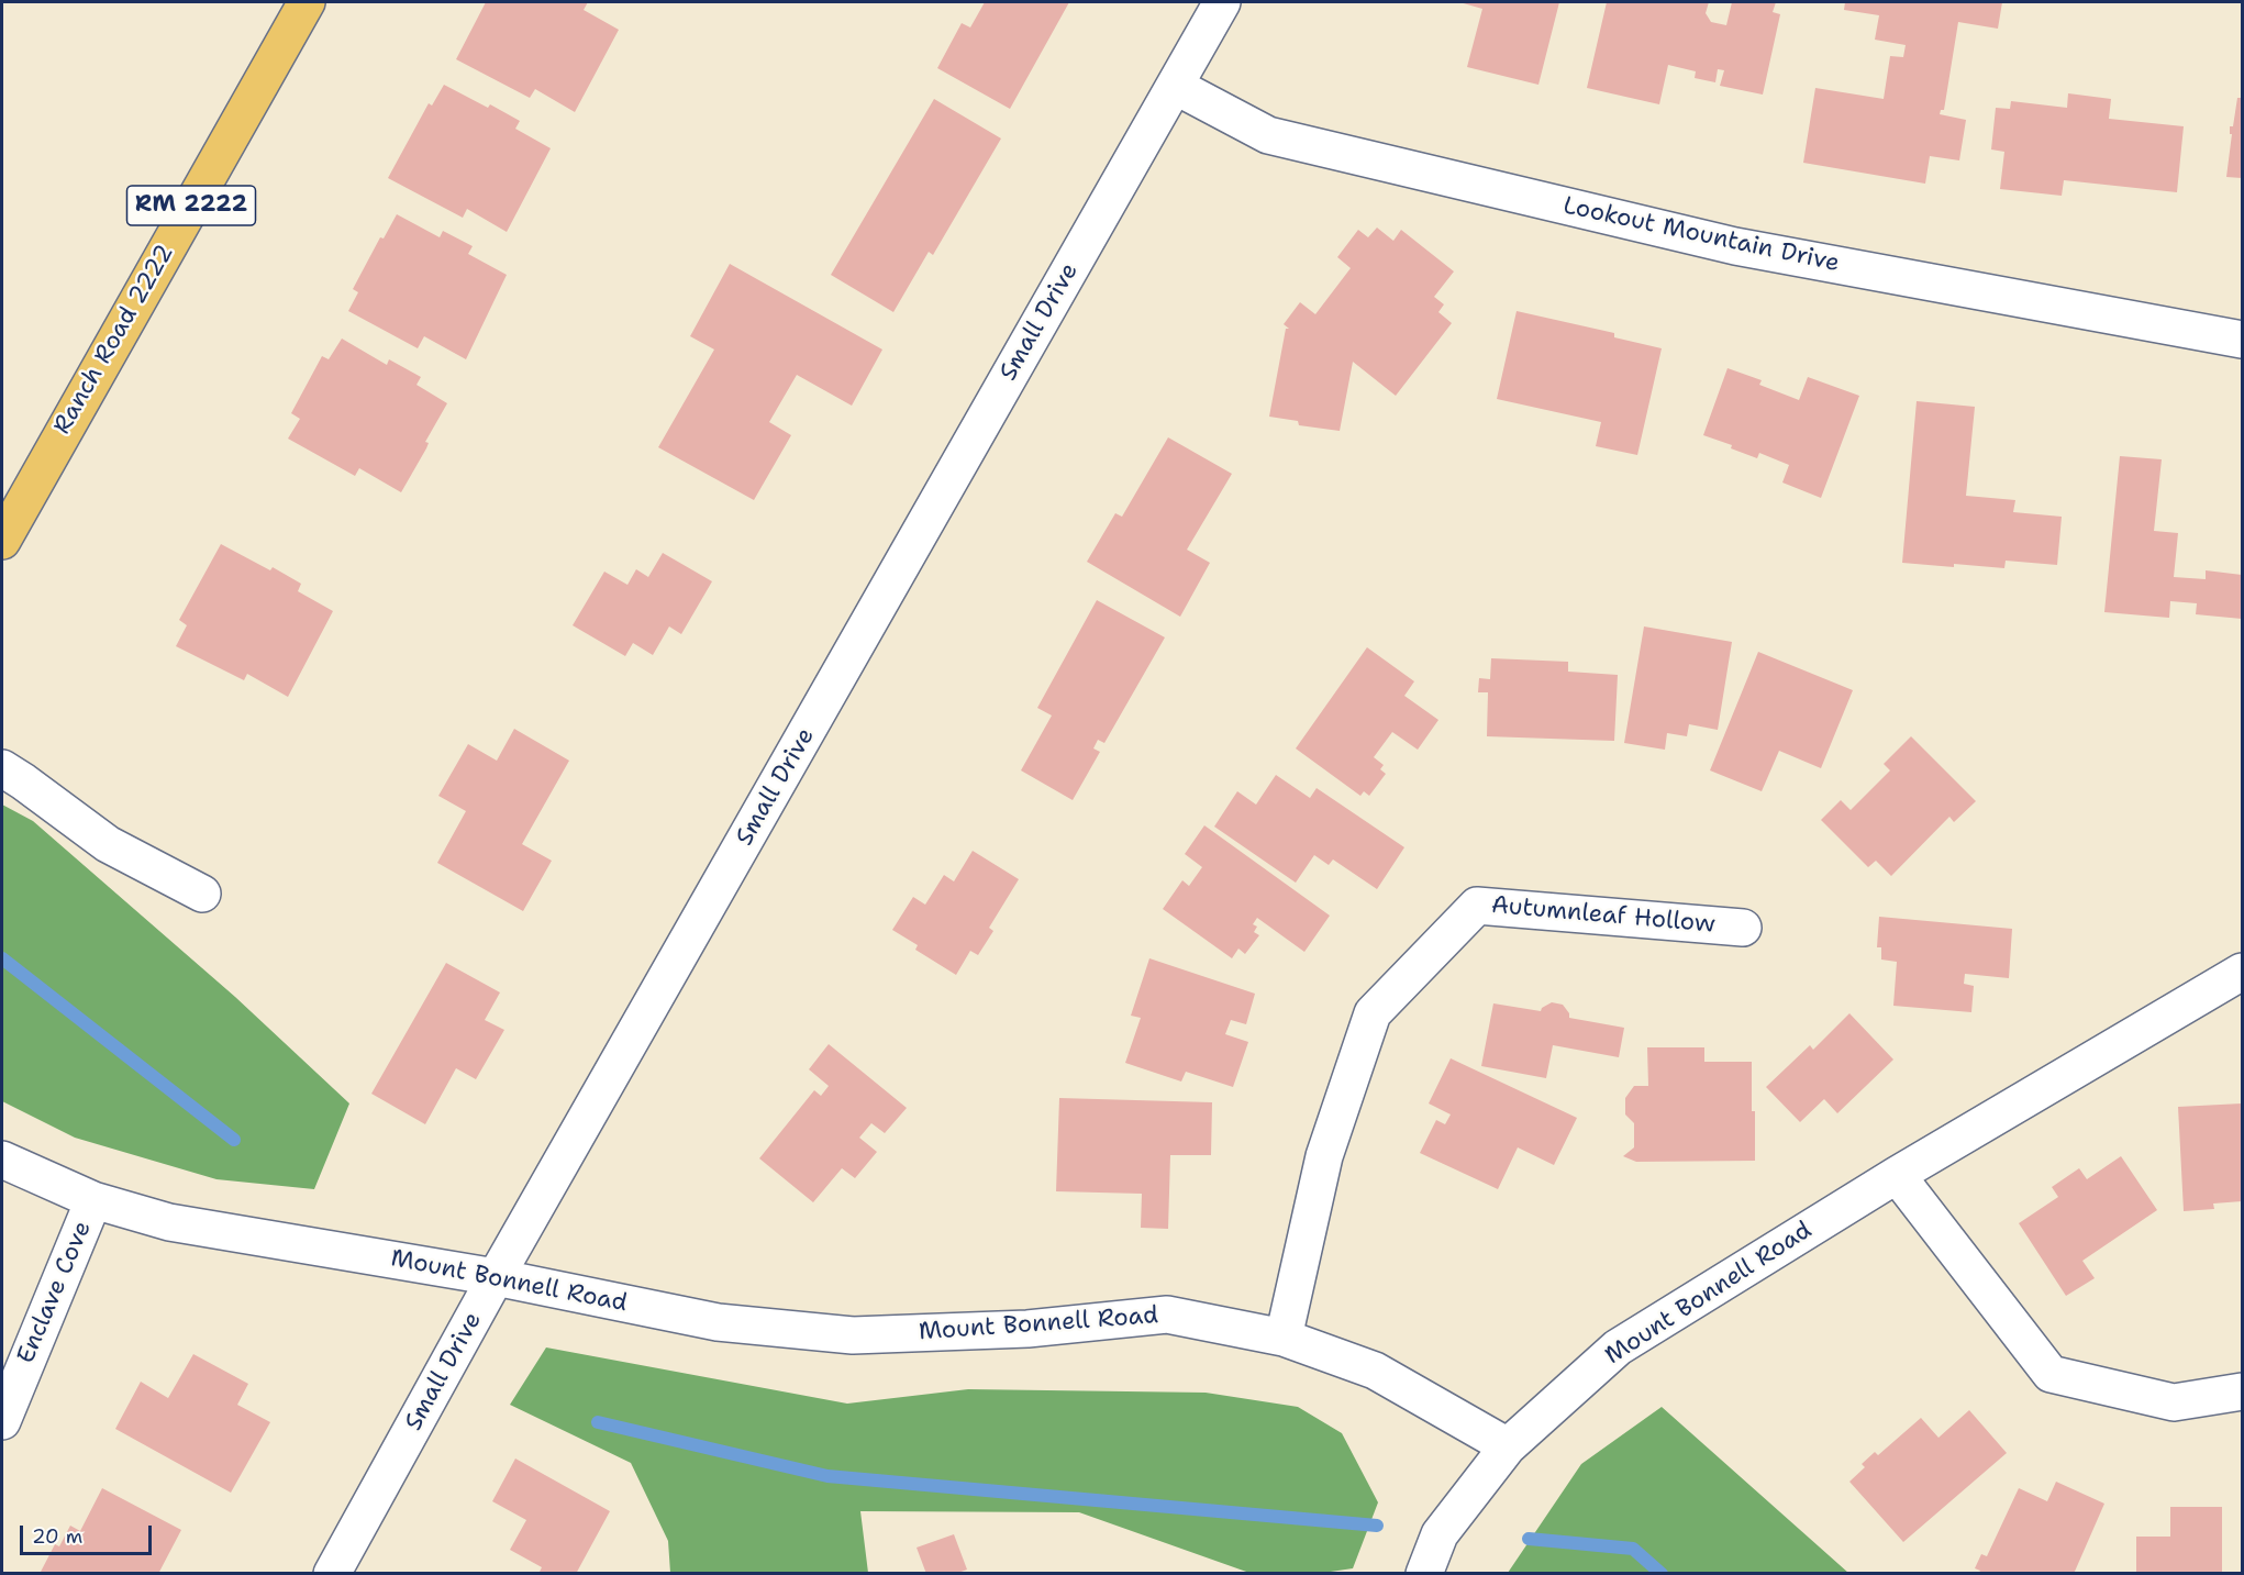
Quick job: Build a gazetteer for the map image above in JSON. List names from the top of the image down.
{
  "streets": {
    "main road": ["RM 2222", "Ranch Road 2222"],
    "street": [
      "Lookout Mountain Drive",
      "Small Drive",
      "Autumnleaf Hollow",
      "Mount Bonnell Road",
      "Enclave Cove"
    ]
  },
  "crossings": [
    ["Lookout Mountain Drive", "Small Drive"],
    ["Small Drive", "Mount Bonnell Road"],
    ["Autumnleaf Hollow", "Mount Bonnell Road"],
    ["Mount Bonnell Road", "Enclave Cove"]
  ],
  "scale_bar": "20 m"
}
